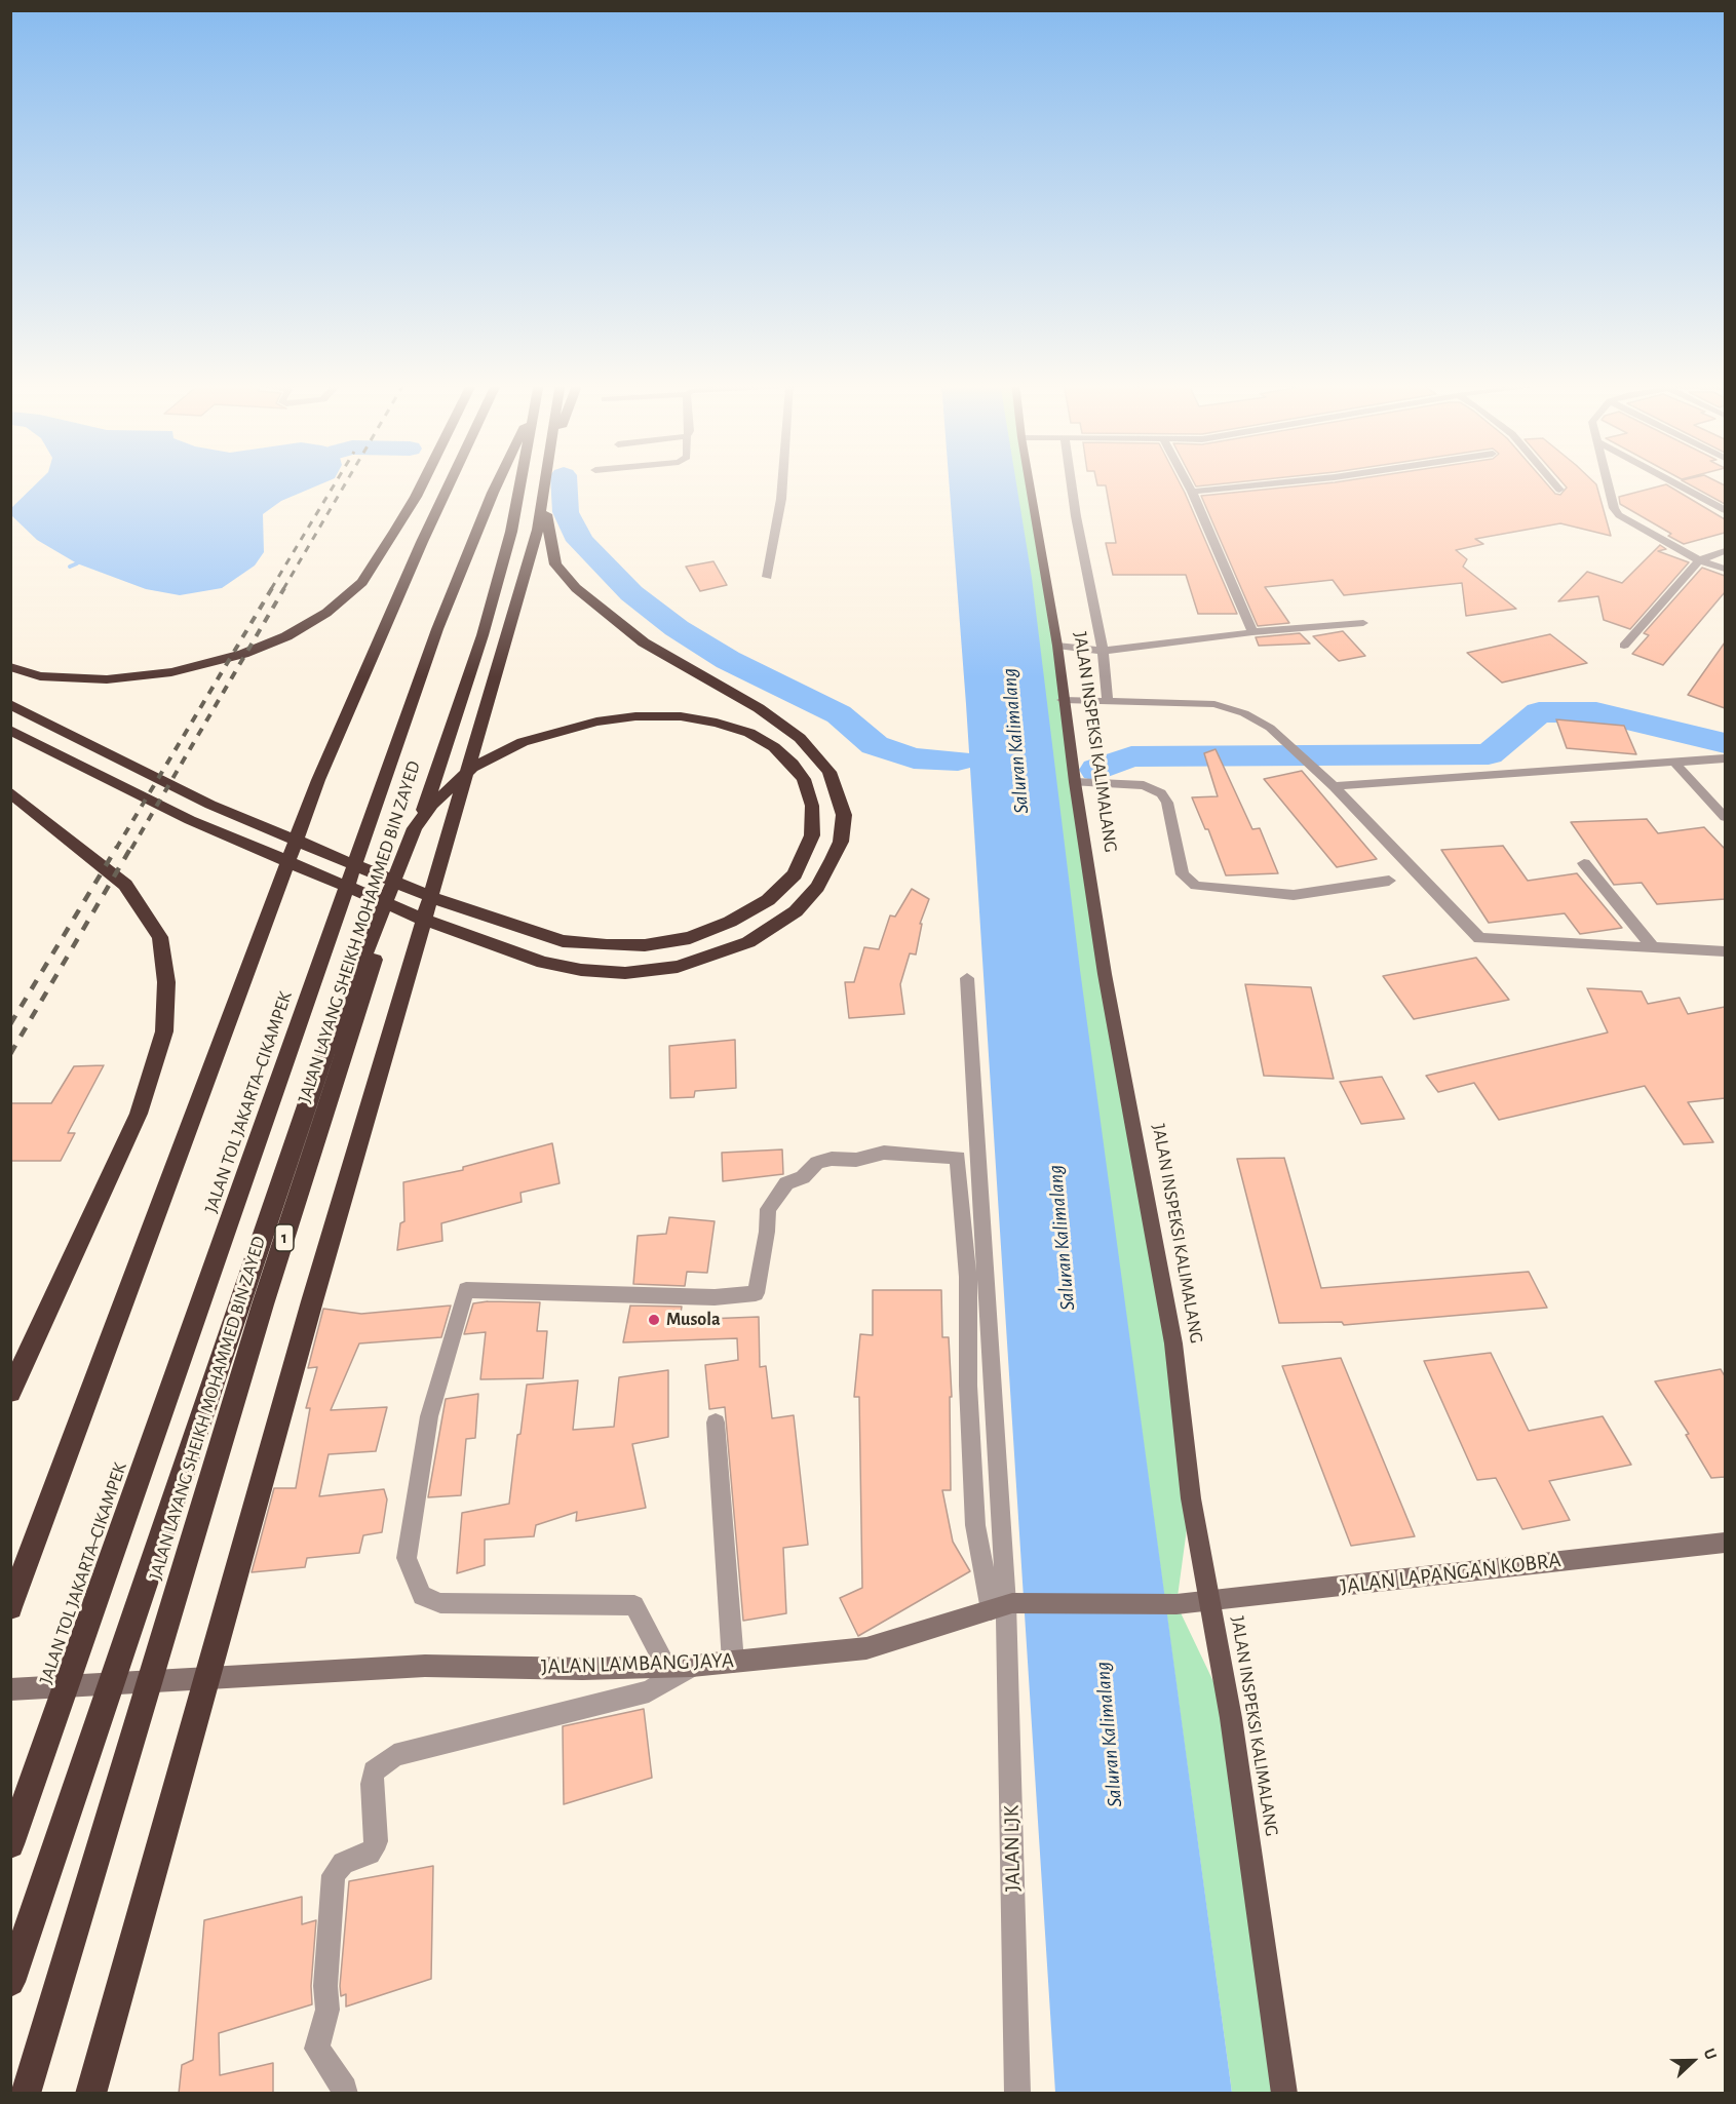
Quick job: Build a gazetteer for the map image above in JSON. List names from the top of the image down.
{
  "streets": {
    "highway": ["JALAN LAYANG SHEIKH MOHAMMED BIN ZAYED", "JALAN TOL JAKARTA–CIKAMPEK", "1"],
    "main road": ["JALAN INSPEKSI KALIMALANG"],
    "street": ["JALAN LAPANGAN KOBRA", "JALAN LAMBANG JAYA", "JALAN LJK"]
  },
  "crossings": [
    ["JALAN INSPEKSI KALIMALANG", "JALAN LAPANGAN KOBRA"],
    ["JALAN LAPANGAN KOBRA", "JALAN LAMBANG JAYA"],
    ["JALAN LAPANGAN KOBRA", "JALAN LJK"],
    ["JALAN LAMBANG JAYA", "JALAN LJK"]
  ],
  "water": ["Saluran Kalimalang"],
  "places": ["Musola"],
  "north": "right"
}
